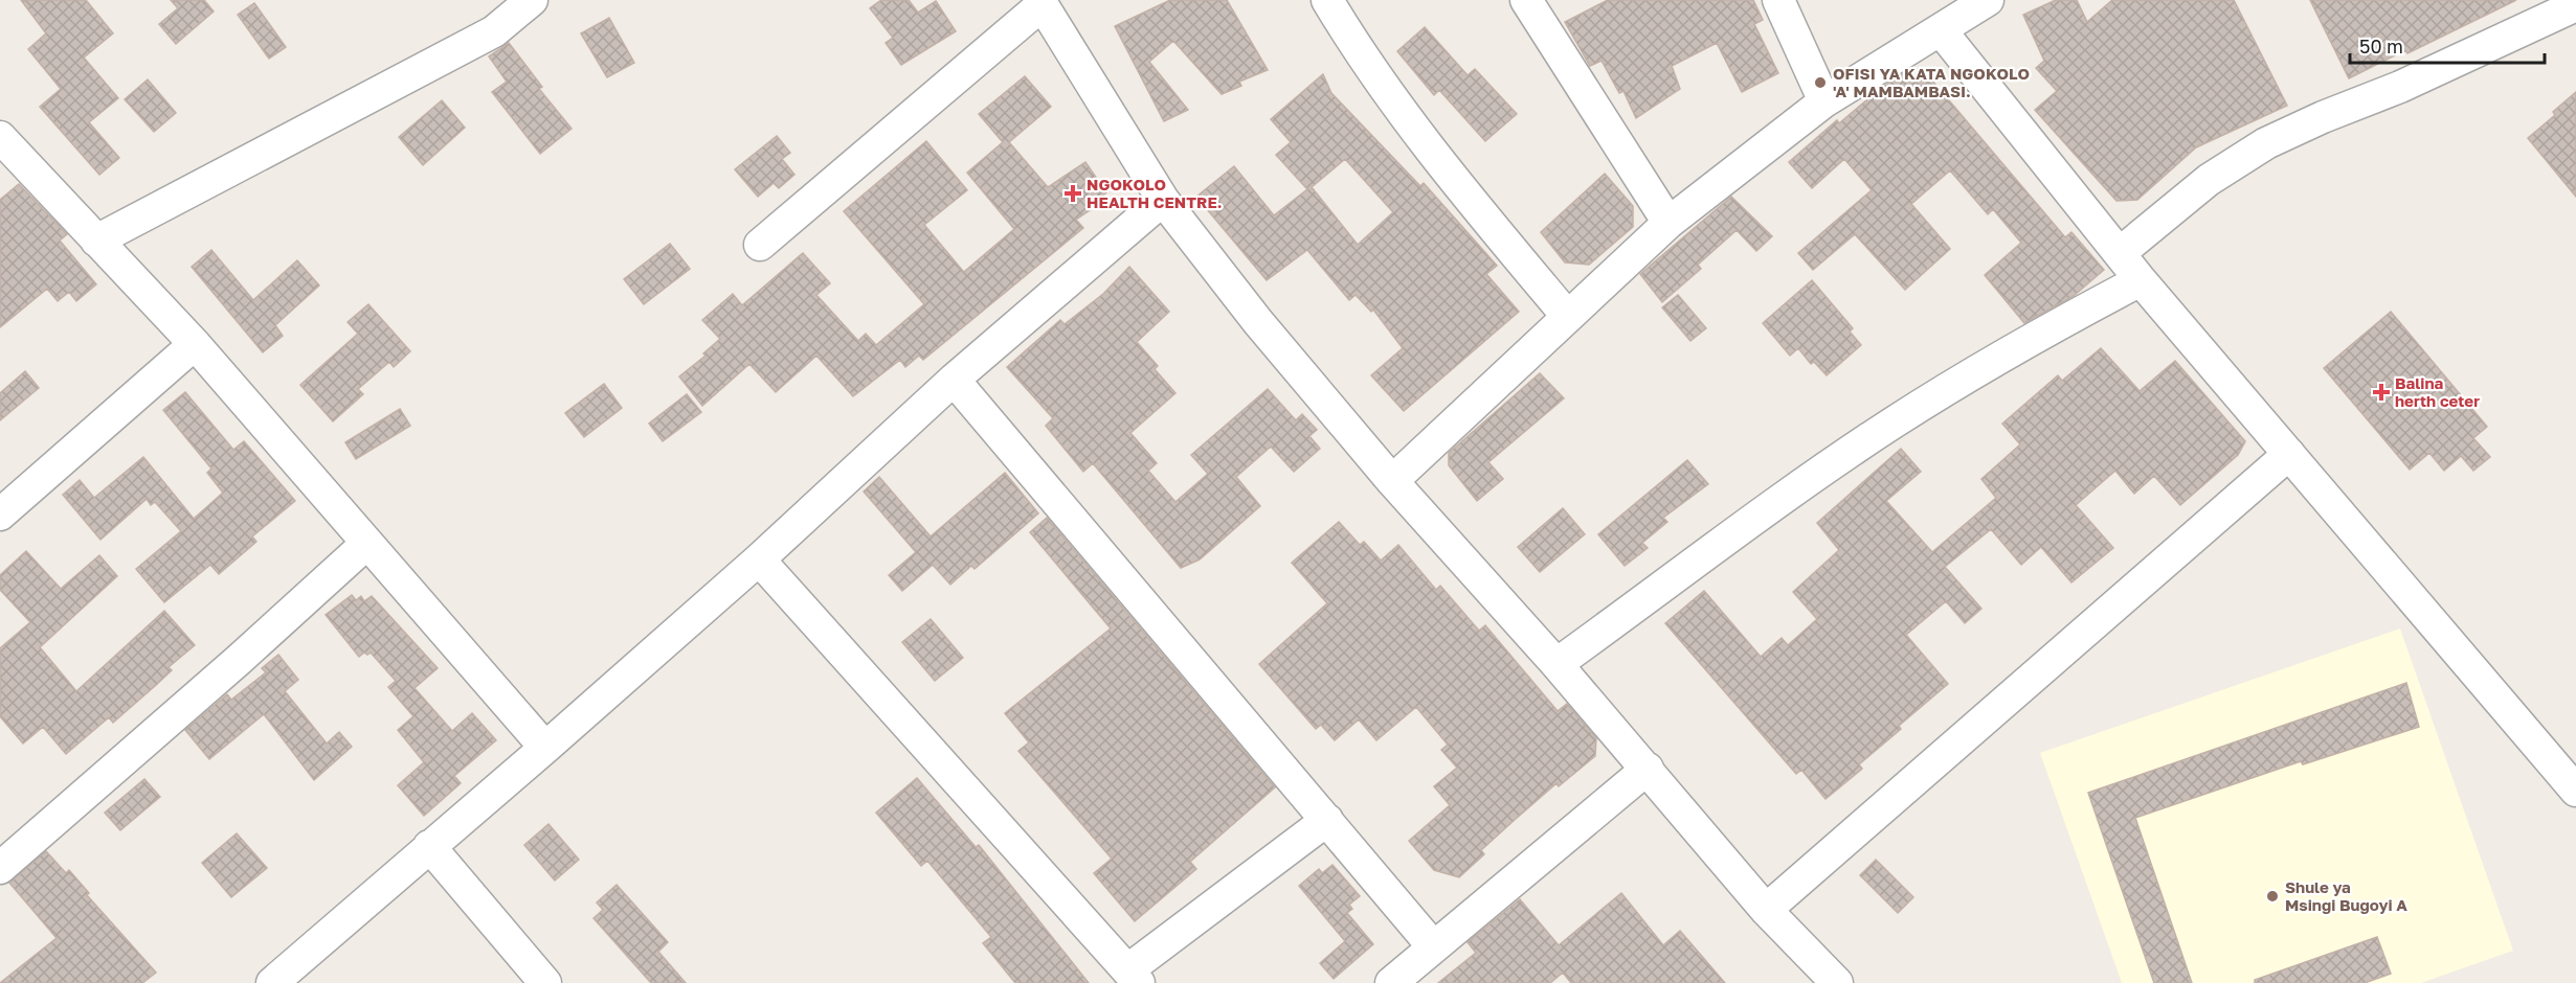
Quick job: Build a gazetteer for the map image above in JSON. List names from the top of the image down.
{
  "places": {
    "other": ["OFISI YA KATA NGOKOLO 'A' MAMBAMBASI.", "Shule ya Msingi Bugoyi A"],
    "health": ["NGOKOLO HEALTH CENTRE.", "Balina herth ceter"]
  },
  "scale_bar": "50 m"
}
